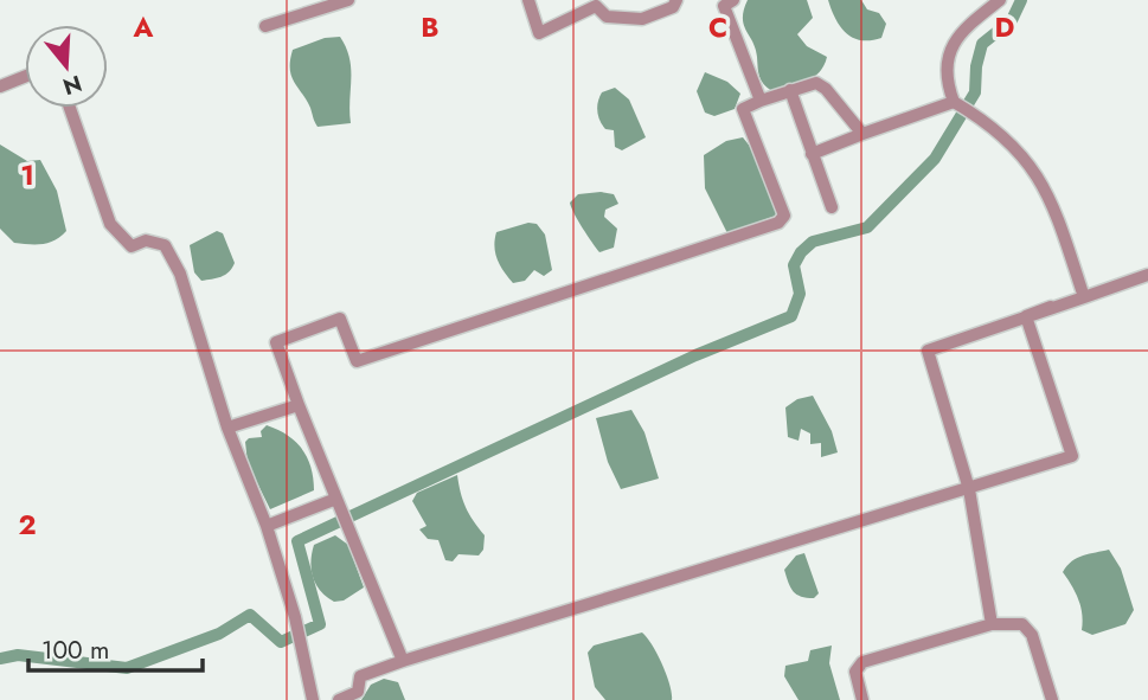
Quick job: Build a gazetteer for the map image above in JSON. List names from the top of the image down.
{
  "scale_bar": "100 m",
  "north": "bottom",
  "grid": {
    "columns": [
      "A",
      "B",
      "C",
      "D"
    ],
    "rows": ["1", "2"]
  }
}
